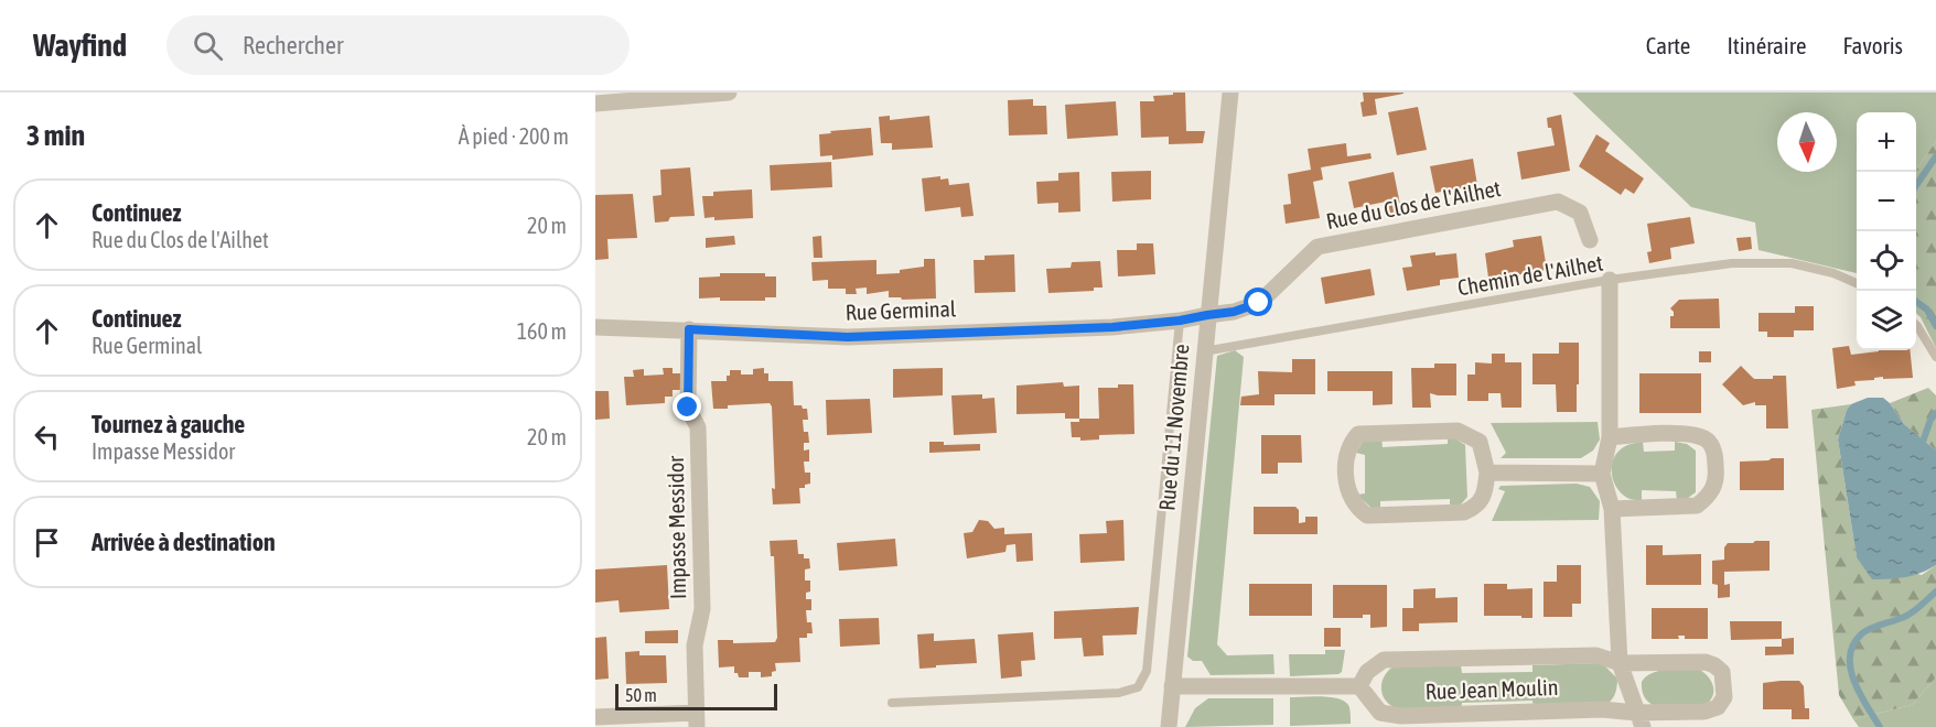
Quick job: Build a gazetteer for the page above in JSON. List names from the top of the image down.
{
  "streets": {
    "street": [
      "Rue du Clos de l'Ailhet",
      "Rue Germinal",
      "Rue du 11 Novembre",
      "Impasse Messidor",
      "Rue Jean Moulin"
    ],
    "lane": ["Chemin de l'Ailhet"]
  },
  "crossings": [
    ["Rue du Clos de l'Ailhet", "Rue Germinal"],
    ["Rue du Clos de l'Ailhet", "Rue du 11 Novembre"],
    ["Chemin de l'Ailhet", "Rue du 11 Novembre"],
    ["Rue Germinal", "Rue du 11 Novembre"],
    ["Rue Germinal", "Impasse Messidor"]
  ],
  "scale_bar": "50 m",
  "north": "bottom",
  "page": {
    "header": "Wayfind",
    "search": "Rechercher",
    "nav": ["Carte", "Itinéraire", "Favoris"],
    "heading": ["3 min", "À pied · 200 m"],
    "map_buttons": ["+", "−"],
    "list": [
      ["Continuez", "Rue du Clos de l'Ailhet", "20 m"],
      ["Continuez", "Rue Germinal", "160 m"],
      ["Tournez à gauche", "Impasse Messidor", "20 m"],
      "Arrivée à destination"
    ],
    "scale": "50 m"
  }
}
